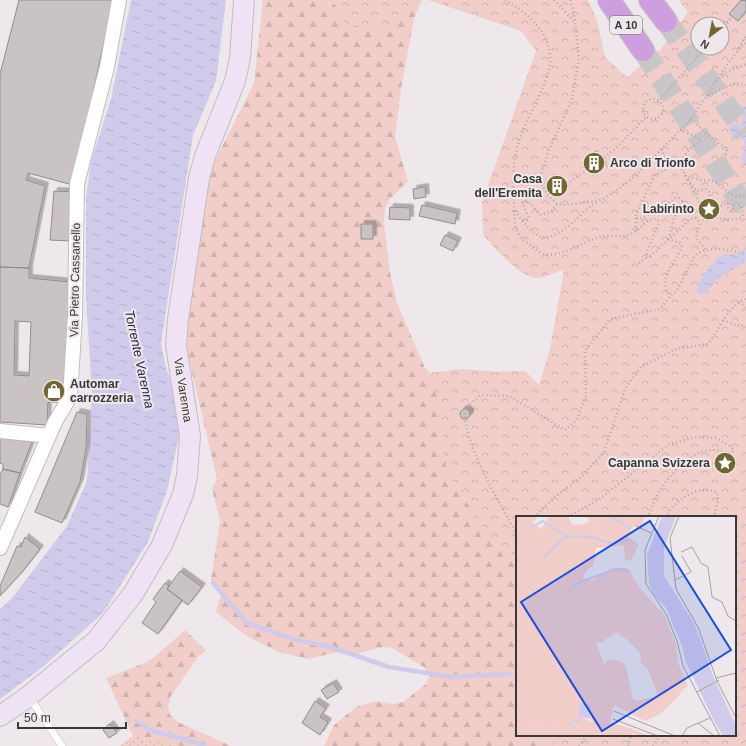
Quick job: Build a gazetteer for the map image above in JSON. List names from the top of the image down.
{
  "streets": {
    "highway": ["A 10"],
    "street": ["Via Pietro Cassanello", "Via Varenna"]
  },
  "water": ["Torrente Varenna"],
  "places": {
    "building": ["Arco di Trionfo", "Casa dell'Eremita"],
    "place": ["Labirinto", "Capanna Svizzera"],
    "shop": ["Automar carrozzeria"]
  },
  "scale_bar": "50 m",
  "north": "bottom left"
}
